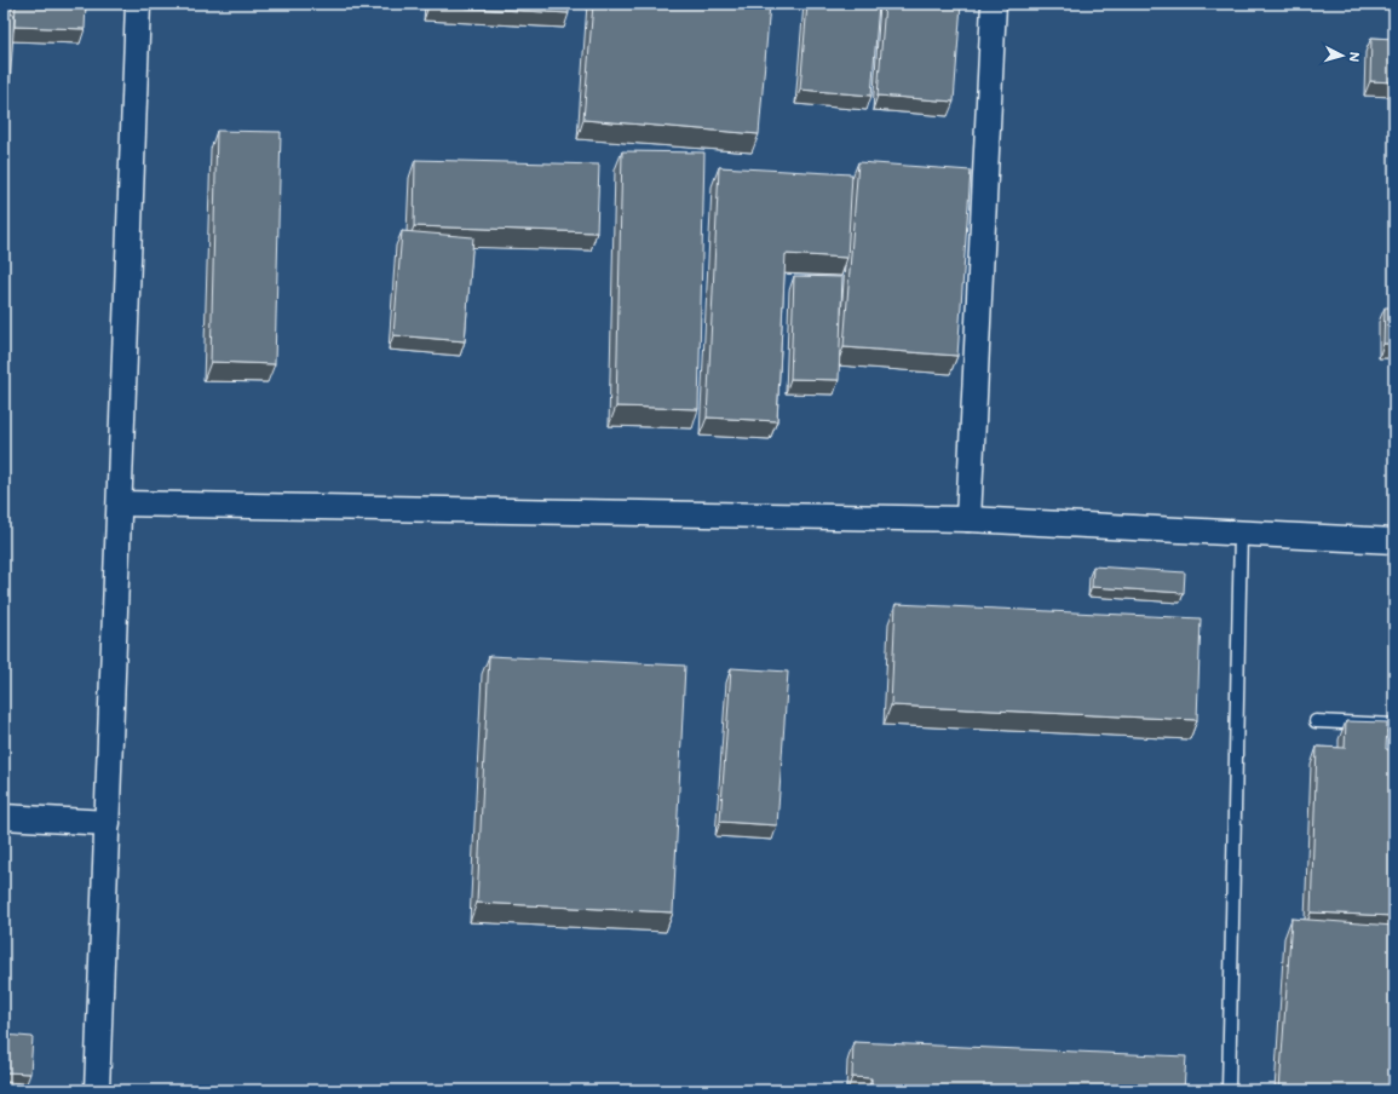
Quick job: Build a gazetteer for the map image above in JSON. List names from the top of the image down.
{
  "north": "right"
}
